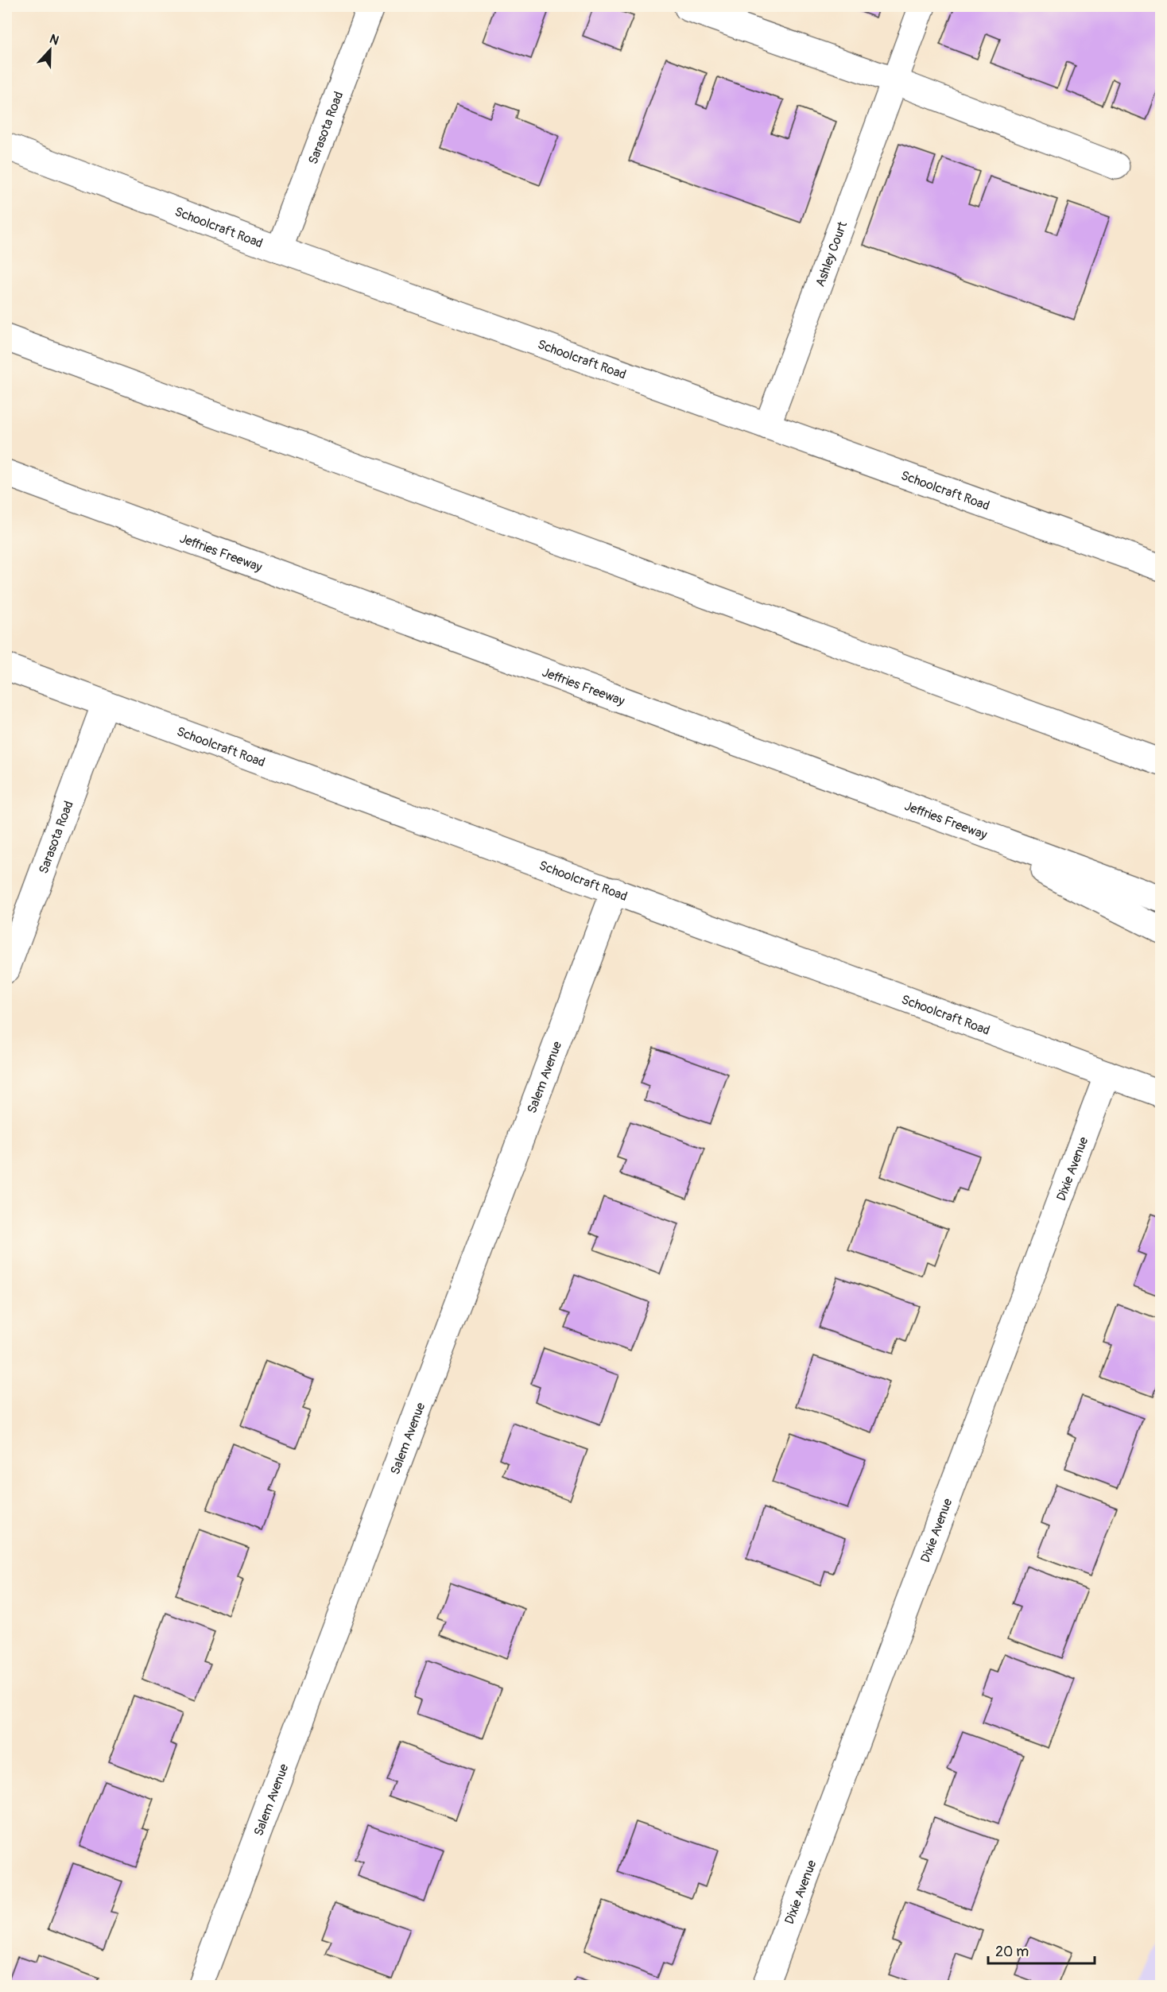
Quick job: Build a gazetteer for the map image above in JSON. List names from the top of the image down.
{
  "streets": {
    "main road": [
      "Sarasota Road",
      "Schoolcraft Road",
      "Ashley Court",
      "Jeffries Freeway",
      "Salem Avenue",
      "Dixie Avenue"
    ]
  },
  "crossings": [
    ["Sarasota Road", "Schoolcraft Road"],
    ["Schoolcraft Road", "Ashley Court"],
    ["Schoolcraft Road", "Salem Avenue"],
    ["Schoolcraft Road", "Dixie Avenue"]
  ],
  "scale_bar": "20 m",
  "north": "top"
}
